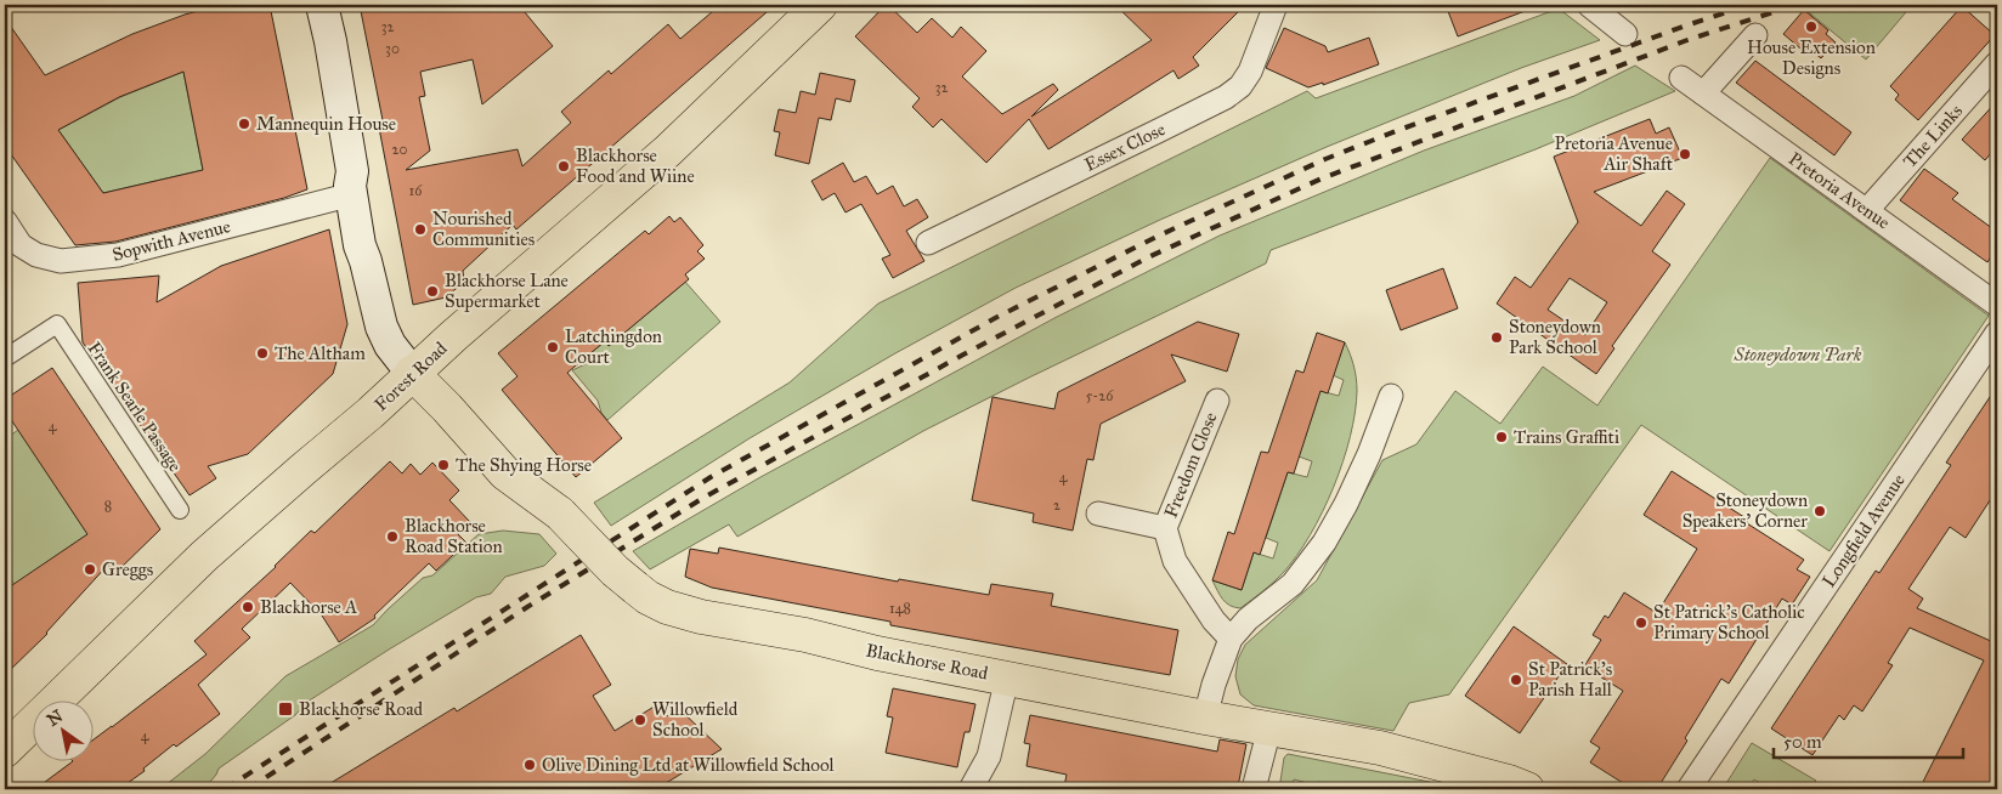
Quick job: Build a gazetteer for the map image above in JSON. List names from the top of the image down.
{
  "streets": {
    "main road": ["Forest Road", "Blackhorse Road"],
    "street": [
      "The Links",
      "Essex Close",
      "Pretoria Avenue",
      "Sopwith Avenue",
      "Frank Searle Passage",
      "Freedom Close",
      "Longfield Avenue"
    ]
  },
  "crossings": [
    ["The Links", "Pretoria Avenue"],
    ["Forest Road", "Blackhorse Road"]
  ],
  "parks": ["Stoneydown Park"],
  "places": {
    "other": [
      "House Extension Designs",
      "Mannequin House",
      "Pretoria Avenue Air Shaft",
      "Blackhorse Food and Wiine",
      "Nourished Communities",
      "Blackhorse Lane Supermarket",
      "Stoneydown Park School",
      "Latchingdon Court",
      "The Altham",
      "Trains Graffiti",
      "The Shying Horse",
      "Stoneydown Speakers' Corner",
      "Blackhorse Road Station",
      "Greggs",
      "Blackhorse A",
      "St Patrick's Catholic Primary School",
      "St Patrick's Parish Hall",
      "Willowfield School",
      "Olive Dining Ltd at Willowfield School"
    ],
    "transit": ["Blackhorse Road"]
  },
  "house_numbers": [
    "32",
    "30",
    "32",
    "20",
    "16",
    "5-26",
    "4",
    "4",
    "2",
    "8",
    "148",
    "4"
  ],
  "scale_bar": "50 m",
  "north": "top left"
}
